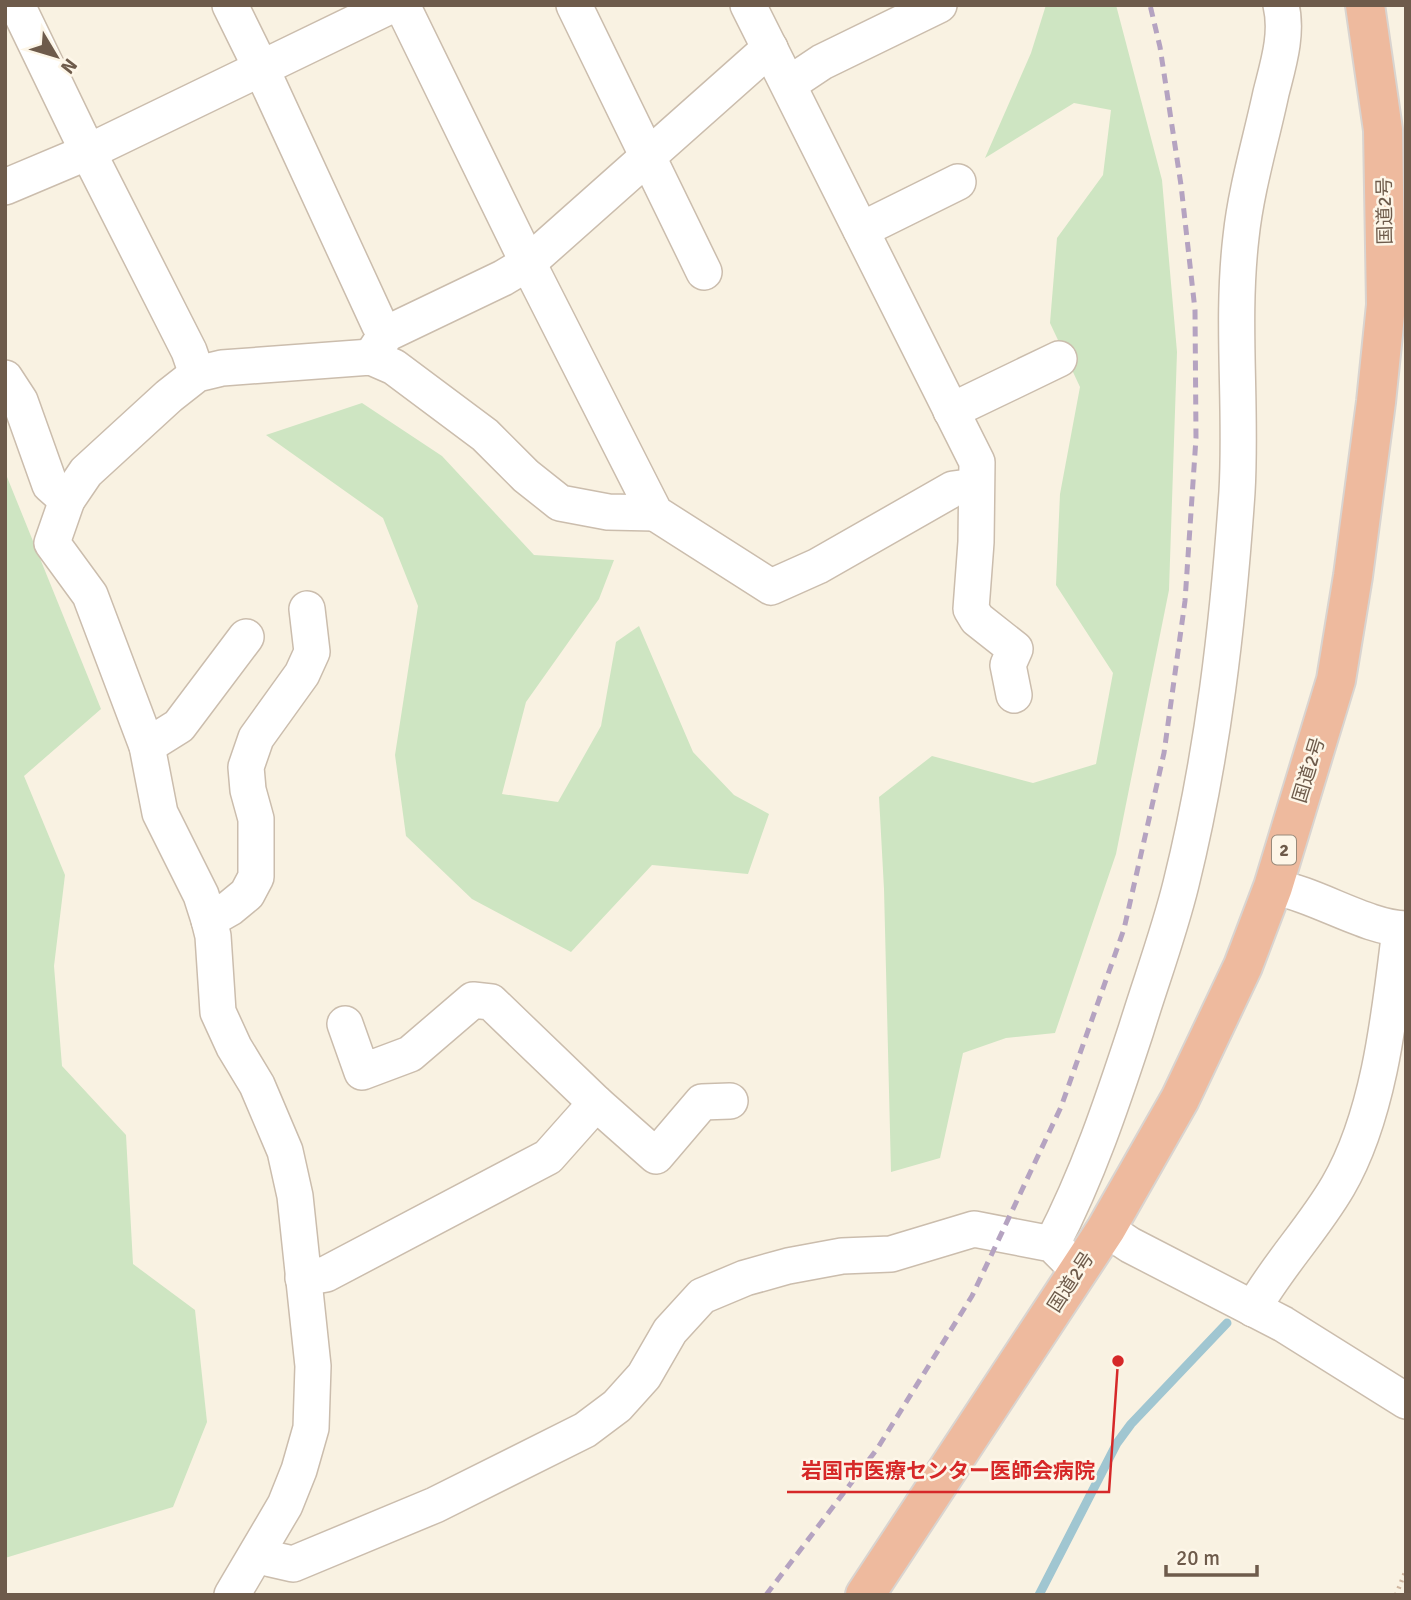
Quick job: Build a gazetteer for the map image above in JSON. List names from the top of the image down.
{
  "streets": {
    "highway": ["国道2号", "2"]
  },
  "places": ["岩国市医療センター医師会病院"],
  "scale_bar": "20 m",
  "north": "bottom right"
}
